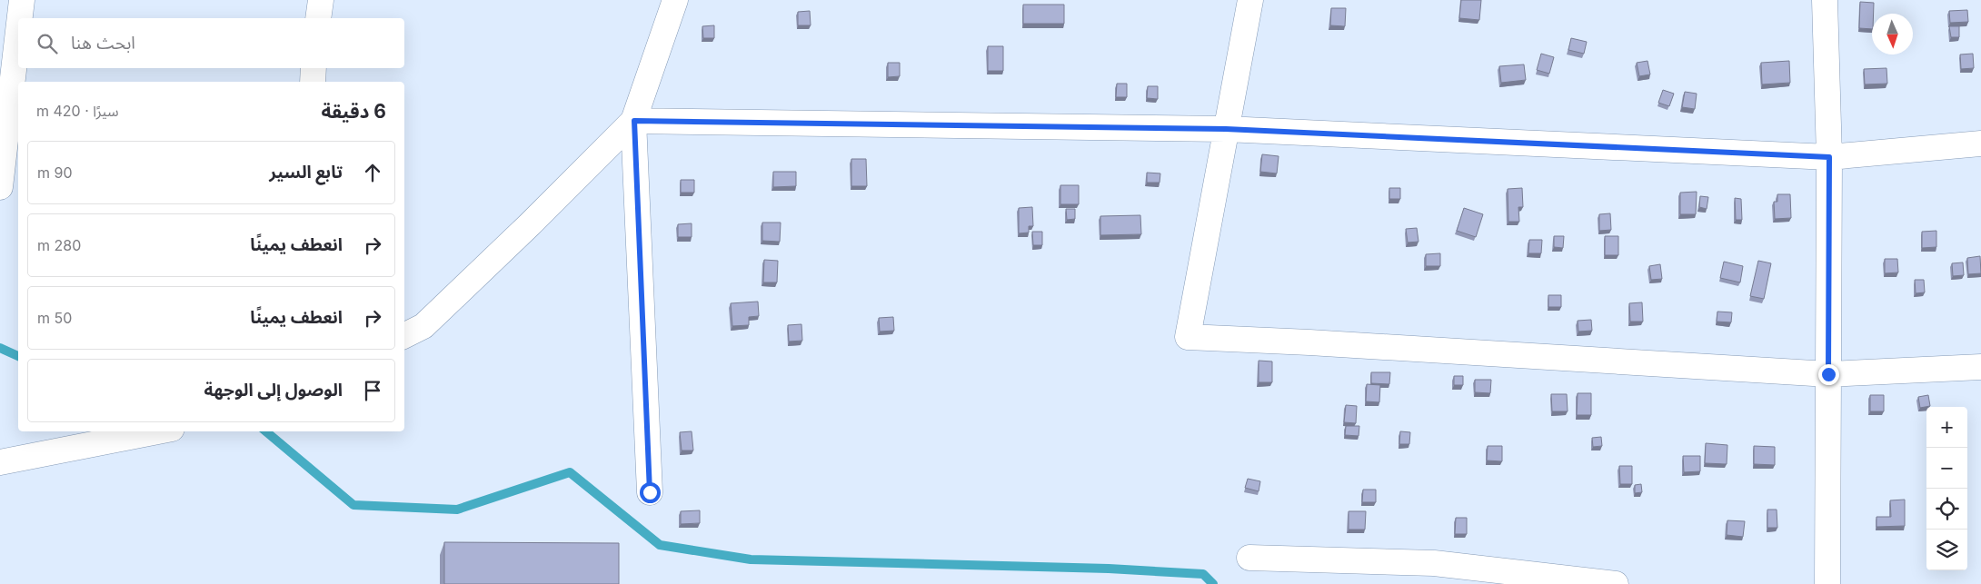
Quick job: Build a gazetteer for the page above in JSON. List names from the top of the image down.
{
  "north": "bottom",
  "page": {
    "search": "ابحث هنا",
    "heading": ["6 دقيقة", "سيرًا · 420 m"],
    "list": [
      ["تابع السير", "90 m"],
      ["انعطف يمينًا", "280 m"],
      ["انعطف يمينًا", "50 m"],
      "الوصول إلى الوجهة"
    ],
    "map_buttons": ["+", "−"]
  }
}
